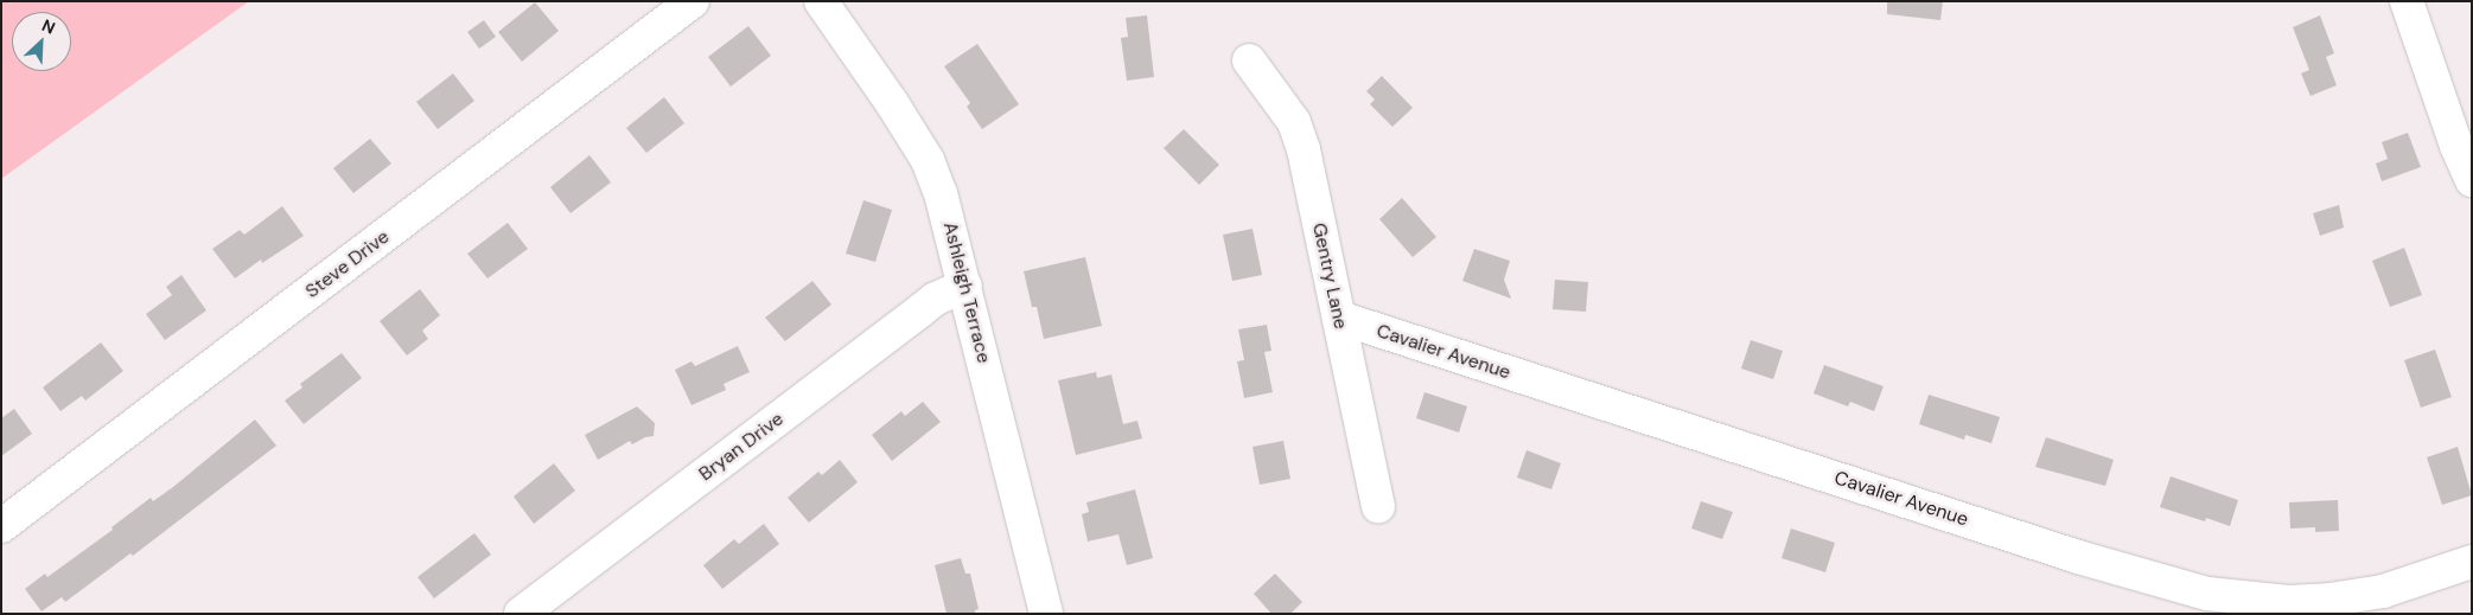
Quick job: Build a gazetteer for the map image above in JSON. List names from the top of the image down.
{
  "streets": {
    "street": [
      "Steve Drive",
      "Gentry Lane",
      "Ashleigh Terrace",
      "Cavalier Avenue",
      "Bryan Drive"
    ]
  },
  "crossings": [
    ["Gentry Lane", "Cavalier Avenue"],
    ["Ashleigh Terrace", "Bryan Drive"]
  ],
  "north": "top right"
}
